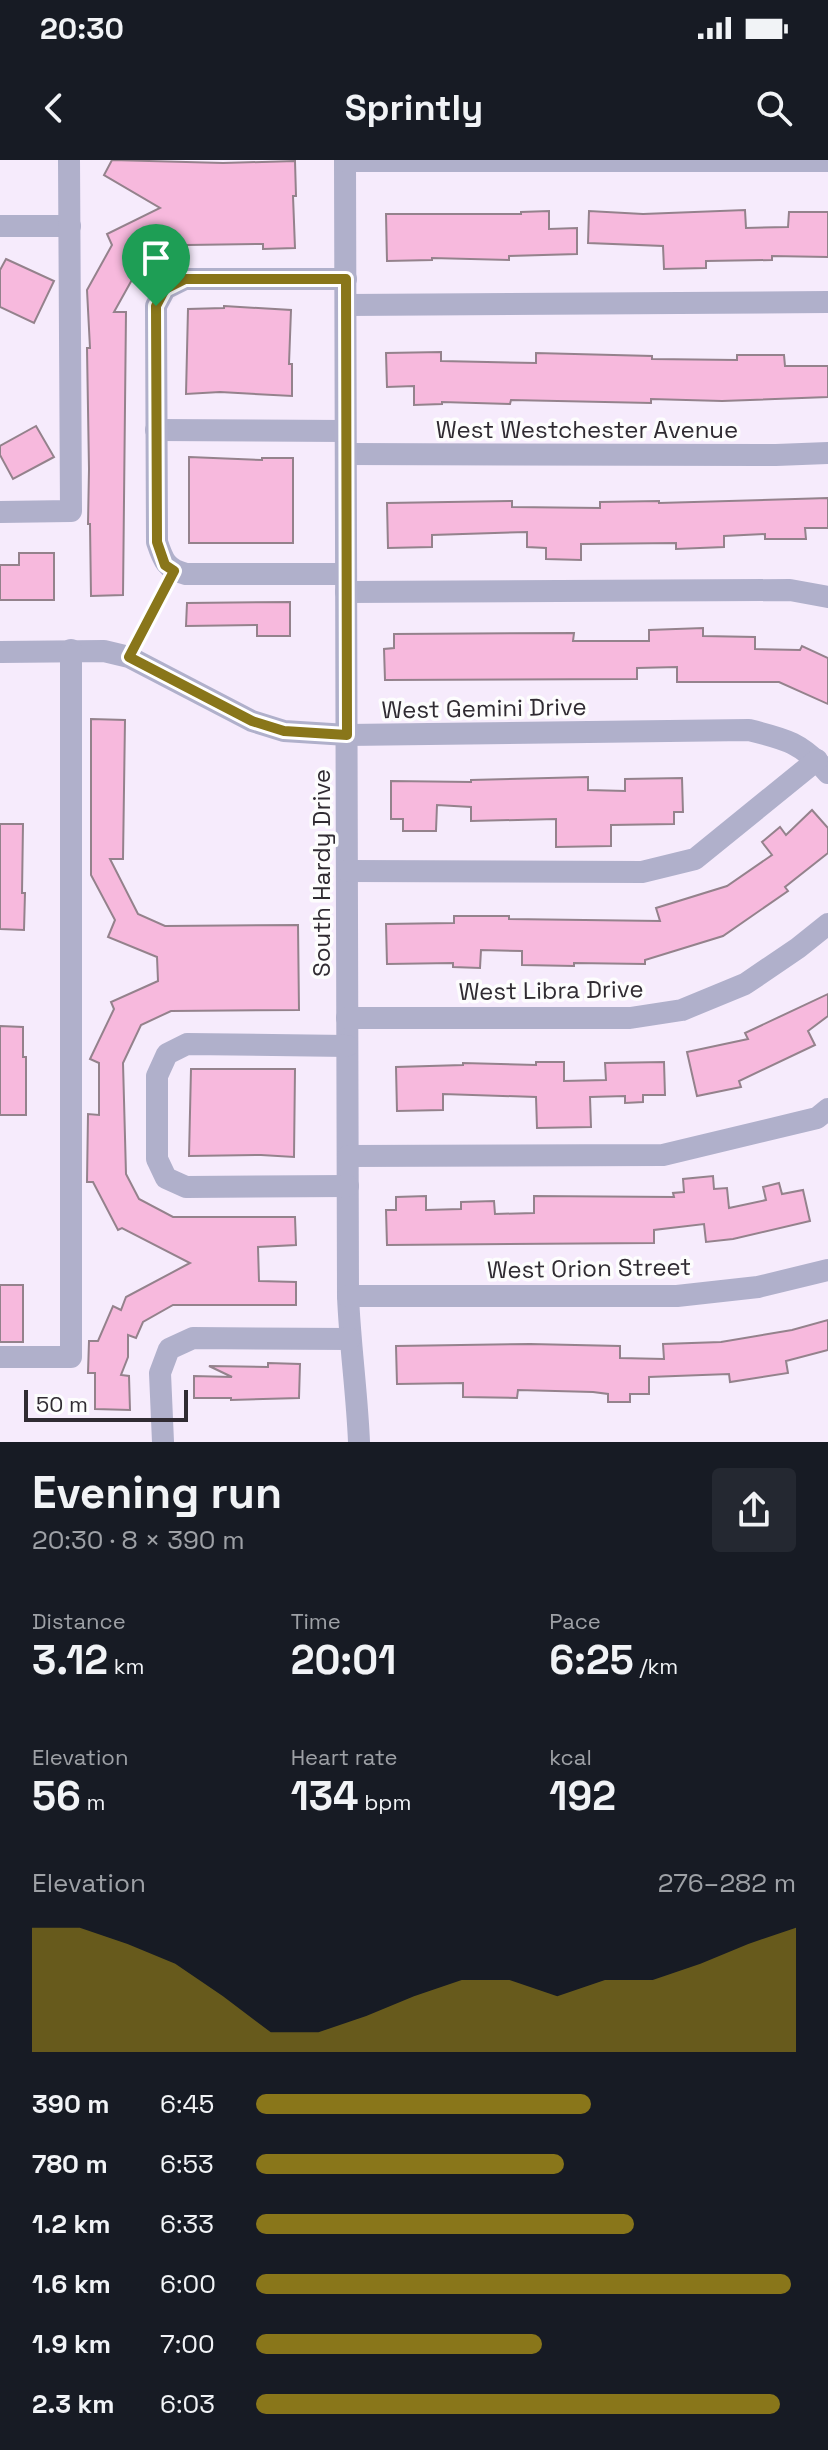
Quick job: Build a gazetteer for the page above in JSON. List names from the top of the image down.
{
  "streets": {
    "street": [
      "West Westchester Avenue",
      "West Gemini Drive",
      "South Hardy Drive",
      "West Libra Drive",
      "West Orion Street"
    ]
  },
  "crossings": [
    ["West Westchester Avenue", "South Hardy Drive"],
    ["West Gemini Drive", "South Hardy Drive"],
    ["South Hardy Drive", "West Libra Drive"],
    ["South Hardy Drive", "West Orion Street"]
  ],
  "scale_bar": "50 m",
  "page": {
    "status": "20:30",
    "header": "Sprintly",
    "scale": "50 m",
    "heading": ["Evening run", "20:30 · 8 × 390 m"],
    "stats": [
      ["Distance", "3.12 km"],
      ["Time", "20:01"],
      ["Pace", "6:25 /km"],
      ["Elevation", "56 m"],
      ["Heart rate", "134 bpm"],
      ["kcal", "192"]
    ],
    "chart": ["Elevation", "276–282 m"],
    "list": [
      {
        "name": "390 m",
        "note": "6:45"
      },
      {
        "name": "780 m",
        "note": "6:53"
      },
      {
        "name": "1.2 km",
        "note": "6:33"
      },
      {
        "name": "1.6 km",
        "note": "6:00"
      },
      {
        "name": "1.9 km",
        "note": "7:00"
      },
      {
        "name": "2.3 km",
        "note": "6:03"
      }
    ]
  }
}
